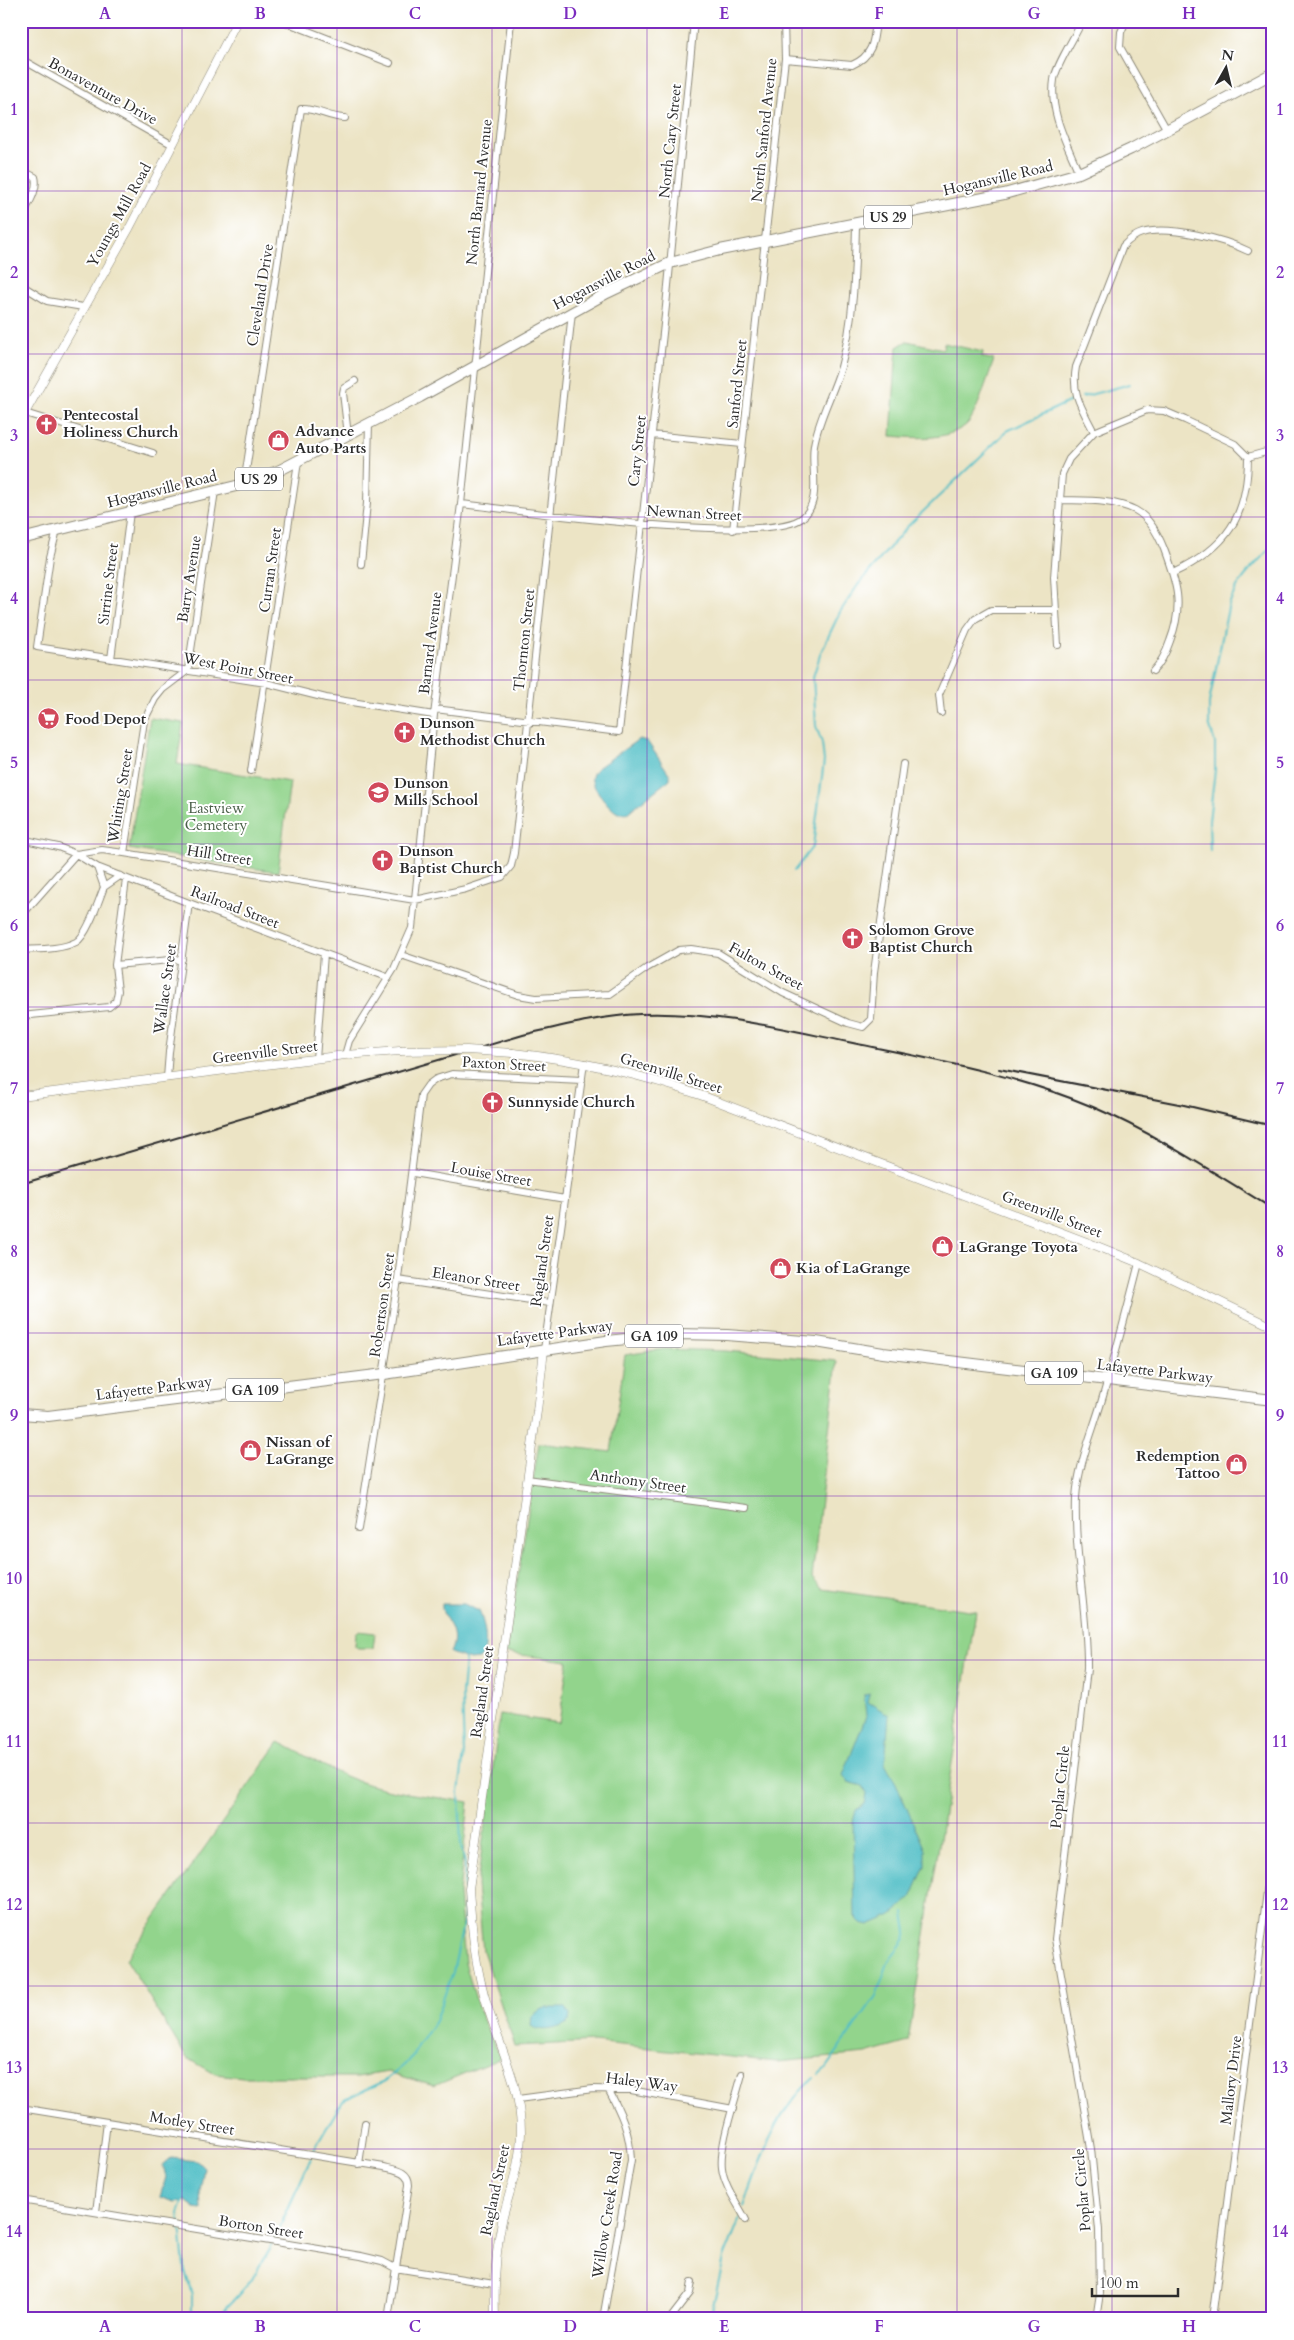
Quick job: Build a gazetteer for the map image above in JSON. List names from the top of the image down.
{
  "streets": {
    "main road": [
      "Hogansville Road",
      "US 29",
      "Lafayette Parkway",
      "GA 109"
    ],
    "street": [
      "Bonaventure Drive",
      "North Sanford Avenue",
      "North Cary Street",
      "North Barnard Avenue",
      "Youngs Mill Road",
      "Cleveland Drive",
      "Sanford Street",
      "Cary Street",
      "Newnan Street",
      "Curran Street",
      "Barry Avenue",
      "Sirrine Street",
      "Thornton Street",
      "Barnard Avenue",
      "West Point Street",
      "Whiting Street",
      "Hill Street",
      "Railroad Street",
      "Fulton Street",
      "Wallace Street",
      "Greenville Street",
      "Paxton Street",
      "Louise Street",
      "Ragland Street",
      "Eleanor Street",
      "Robertson Street",
      "Anthony Street",
      "Poplar Circle",
      "Mallory Drive",
      "Haley Way",
      "Motley Street",
      "Willow Creek Road",
      "Borton Street"
    ]
  },
  "crossings": [
    ["Bonaventure Drive", "Youngs Mill Road"],
    ["North Sanford Avenue", "Hogansville Road"],
    ["North Sanford Avenue", "Sanford Street"],
    ["North Cary Street", "Hogansville Road"],
    ["North Cary Street", "Cary Street"],
    ["Hogansville Road", "North Barnard Avenue"],
    ["Hogansville Road", "Cleveland Drive"],
    ["Hogansville Road", "Sanford Street"],
    ["Hogansville Road", "Cary Street"],
    ["Hogansville Road", "Newnan Street"],
    ["Hogansville Road", "Curran Street"],
    ["Hogansville Road", "Barry Avenue"],
    ["Hogansville Road", "Sirrine Street"],
    ["Hogansville Road", "Thornton Street"],
    ["Hogansville Road", "Barnard Avenue"],
    ["Hogansville Road", "West Point Street"],
    ["North Barnard Avenue", "Barnard Avenue"],
    ["Sanford Street", "Newnan Street"],
    ["Cary Street", "Newnan Street"],
    ["Cary Street", "West Point Street"],
    ["Newnan Street", "Thornton Street"],
    ["Newnan Street", "Barnard Avenue"],
    ["Curran Street", "West Point Street"],
    ["Barry Avenue", "West Point Street"],
    ["Barry Avenue", "Whiting Street"],
    ["Sirrine Street", "West Point Street"],
    ["Thornton Street", "Barnard Avenue"],
    ["Thornton Street", "West Point Street"],
    ["Thornton Street", "Hill Street"],
    ["Barnard Avenue", "West Point Street"],
    ["Barnard Avenue", "Hill Street"],
    ["Barnard Avenue", "Railroad Street"],
    ["Barnard Avenue", "Fulton Street"],
    ["Barnard Avenue", "Greenville Street"],
    ["West Point Street", "Whiting Street"],
    ["Whiting Street", "Hill Street"],
    ["Hill Street", "Railroad Street"],
    ["Railroad Street", "Wallace Street"],
    ["Wallace Street", "Greenville Street"],
    ["Greenville Street", "Ragland Street"],
    ["Greenville Street", "Poplar Circle"],
    ["Paxton Street", "Ragland Street"],
    ["Paxton Street", "Robertson Street"],
    ["Louise Street", "Ragland Street"],
    ["Louise Street", "Robertson Street"],
    ["Ragland Street", "Eleanor Street"],
    ["Ragland Street", "Lafayette Parkway"],
    ["Ragland Street", "Anthony Street"],
    ["Ragland Street", "Haley Way"],
    ["Ragland Street", "Borton Street"],
    ["Eleanor Street", "Robertson Street"],
    ["Robertson Street", "Lafayette Parkway"],
    ["Lafayette Parkway", "Poplar Circle"],
    ["Haley Way", "Willow Creek Road"],
    ["Motley Street", "Borton Street"]
  ],
  "parks": ["Eastview Cemetery"],
  "places": {
    "church": [
      "Pentecostal Holiness Church",
      "Dunson Methodist Church",
      "Dunson Baptist Church",
      "Solomon Grove Baptist Church",
      "Sunnyside Church"
    ],
    "shop": [
      "Advance Auto Parts",
      "LaGrange Toyota",
      "Kia of LaGrange",
      "Nissan of LaGrange",
      "Redemption Tattoo"
    ],
    "supermarket": ["Food Depot"],
    "school or university": ["Dunson Mills School"]
  },
  "scale_bar": "100 m",
  "north": "top",
  "grid": {
    "columns": [
      "A",
      "B",
      "C",
      "D",
      "E",
      "F",
      "G",
      "H"
    ],
    "rows": [
      "1",
      "2",
      "3",
      "4",
      "5",
      "6",
      "7",
      "8",
      "9",
      "10",
      "11",
      "12",
      "13",
      "14"
    ]
  }
}
